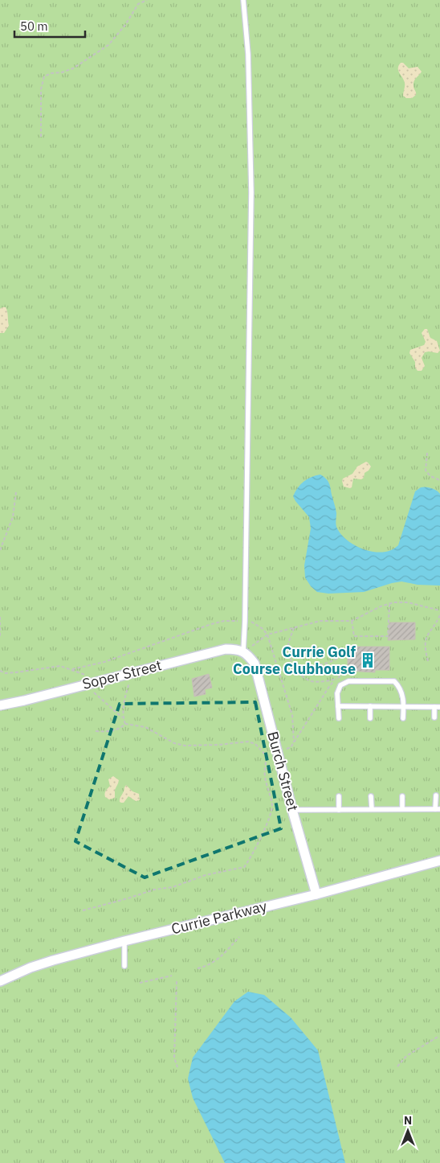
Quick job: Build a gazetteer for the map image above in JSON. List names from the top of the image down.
{
  "streets": {
    "street": ["Soper Street", "Burch Street", "Currie Parkway"]
  },
  "crossings": [
    ["Soper Street", "Burch Street"],
    ["Burch Street", "Currie Parkway"]
  ],
  "places": {
    "building": ["Currie Golf Course Clubhouse"]
  },
  "scale_bar": "50 m",
  "north": "top"
}
